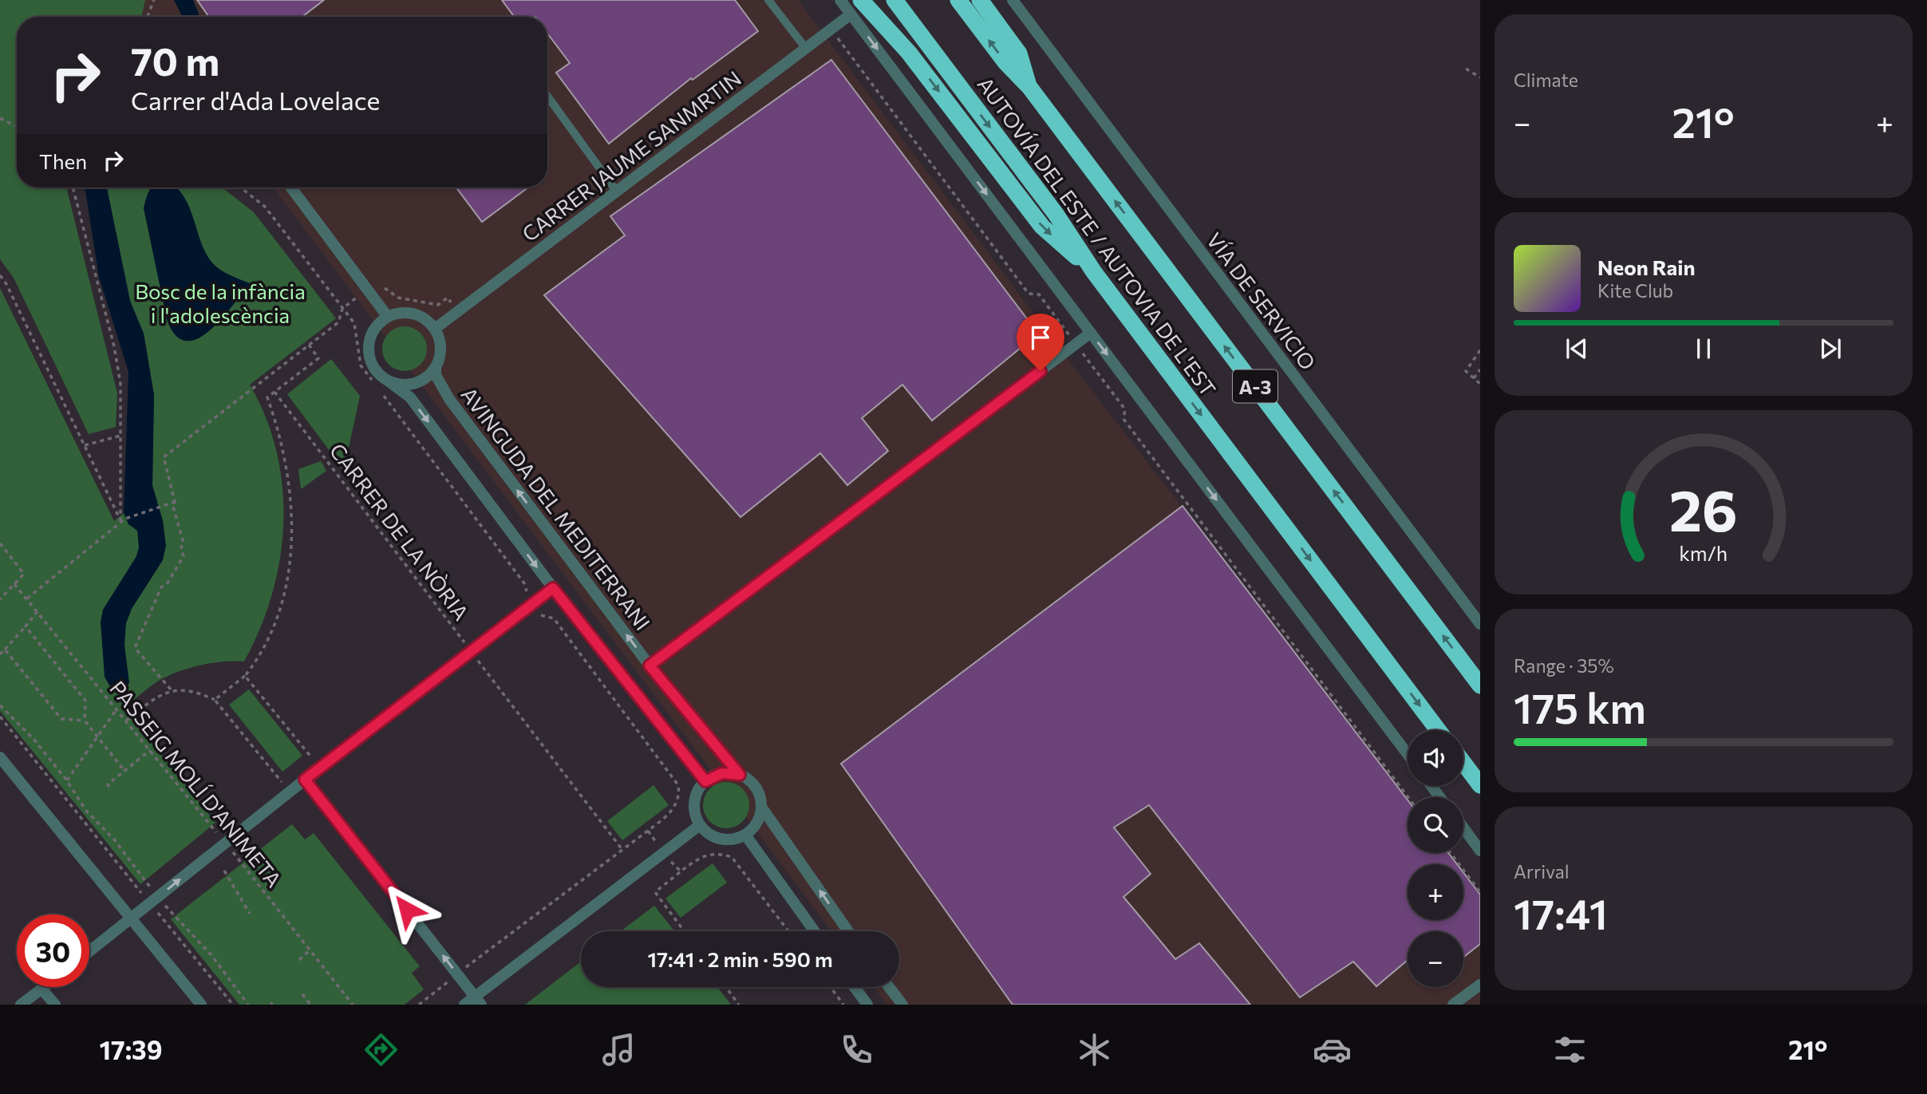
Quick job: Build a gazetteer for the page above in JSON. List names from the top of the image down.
{
  "streets": {
    "highway": ["AUTOVÍA DEL ESTE / AUTOVIA DE L'EST", "A-3"],
    "street": ["CARRER JAUME SANMRTIN", "VÍA DE SERVICIO", "AVINGUDA DEL MEDITERRANI"],
    "path": ["CARRER DE LA NÒRIA", "PASSEIG MOLÍ D'ANIMETA"]
  },
  "crossings": [
    ["CARRER JAUME SANMRTIN", "AVINGUDA DEL MEDITERRANI"]
  ],
  "parks": ["Bosc de la infància i l'adolescència"],
  "page": {
    "tile": [
      "Climate",
      ["Range · 35%", "175 km"],
      ["Arrival", "17:41"]
    ],
    "turn": ["70 m", "Carrer d'Ada Lovelace"],
    "heat": ["−", "21°", "+"],
    "then": "Then",
    "song": ["Neon Rain", "Kite Club"],
    "map_buttons": ["+", "−"],
    "limit": "30",
    "trip": "17:41 · 2 min · 590 m",
    "tabs": ["17:39", "21°"],
    "gauge": ["26", "km/h"]
  }
}
